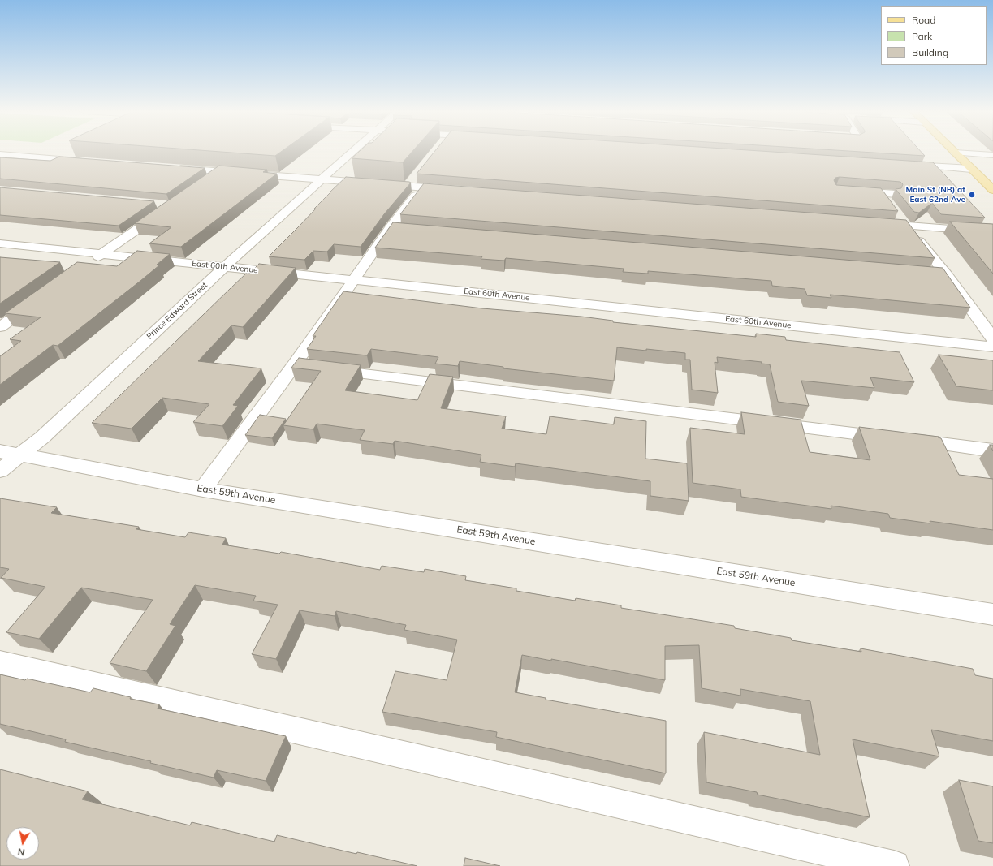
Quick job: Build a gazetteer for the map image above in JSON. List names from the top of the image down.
{
  "streets": {
    "street": ["East 60th Avenue", "Prince Edward Street", "East 59th Avenue"]
  },
  "crossings": [
    ["East 60th Avenue", "Prince Edward Street"],
    ["Prince Edward Street", "East 59th Avenue"]
  ],
  "places": ["Main St (NB) at East 62nd Ave"],
  "legend": ["Road", "Park", "Building"],
  "north": "bottom"
}
